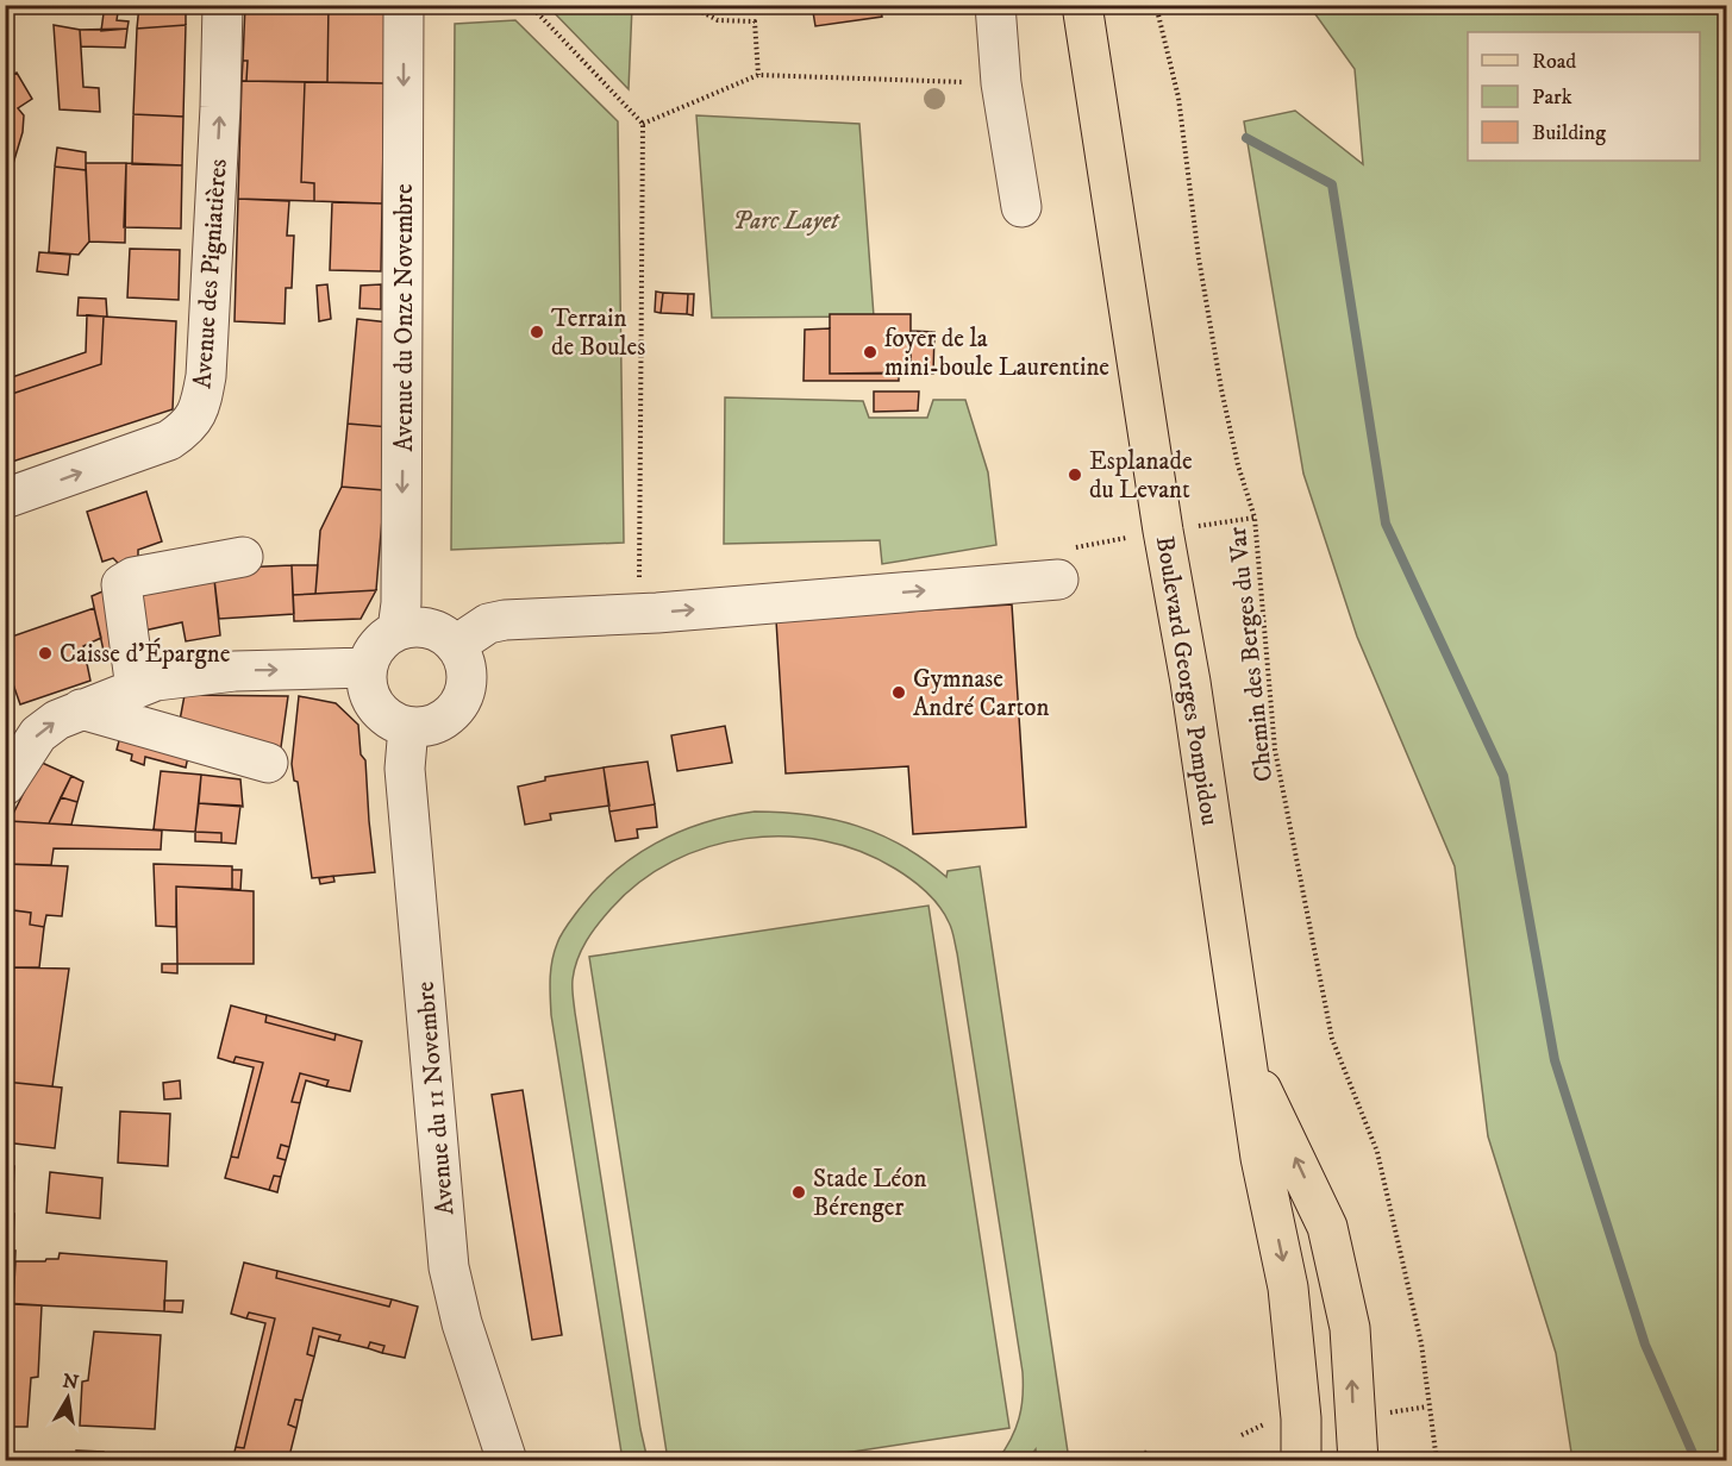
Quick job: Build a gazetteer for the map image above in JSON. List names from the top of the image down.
{
  "streets": {
    "main road": ["Boulevard Georges Pompidou"],
    "street": ["Avenue des Pigniatières", "Avenue du Onze Novembre", "Avenue du 11 Novembre"],
    "path": ["Chemin des Berges du Var"]
  },
  "crossings": [
    ["Avenue du Onze Novembre", "Avenue du 11 Novembre"]
  ],
  "one_way": ["Avenue des Pigniatières", "Avenue du Onze Novembre"],
  "parks": ["Parc Layet"],
  "places": [
    "Terrain de Boules",
    "foyer de la mini-boule Laurentine",
    "Esplanade du Levant",
    "Caisse d'Épargne",
    "Gymnase André Carton",
    "Stade Léon Bérenger"
  ],
  "legend": ["Road", "Park", "Building"],
  "north": "top"
}
